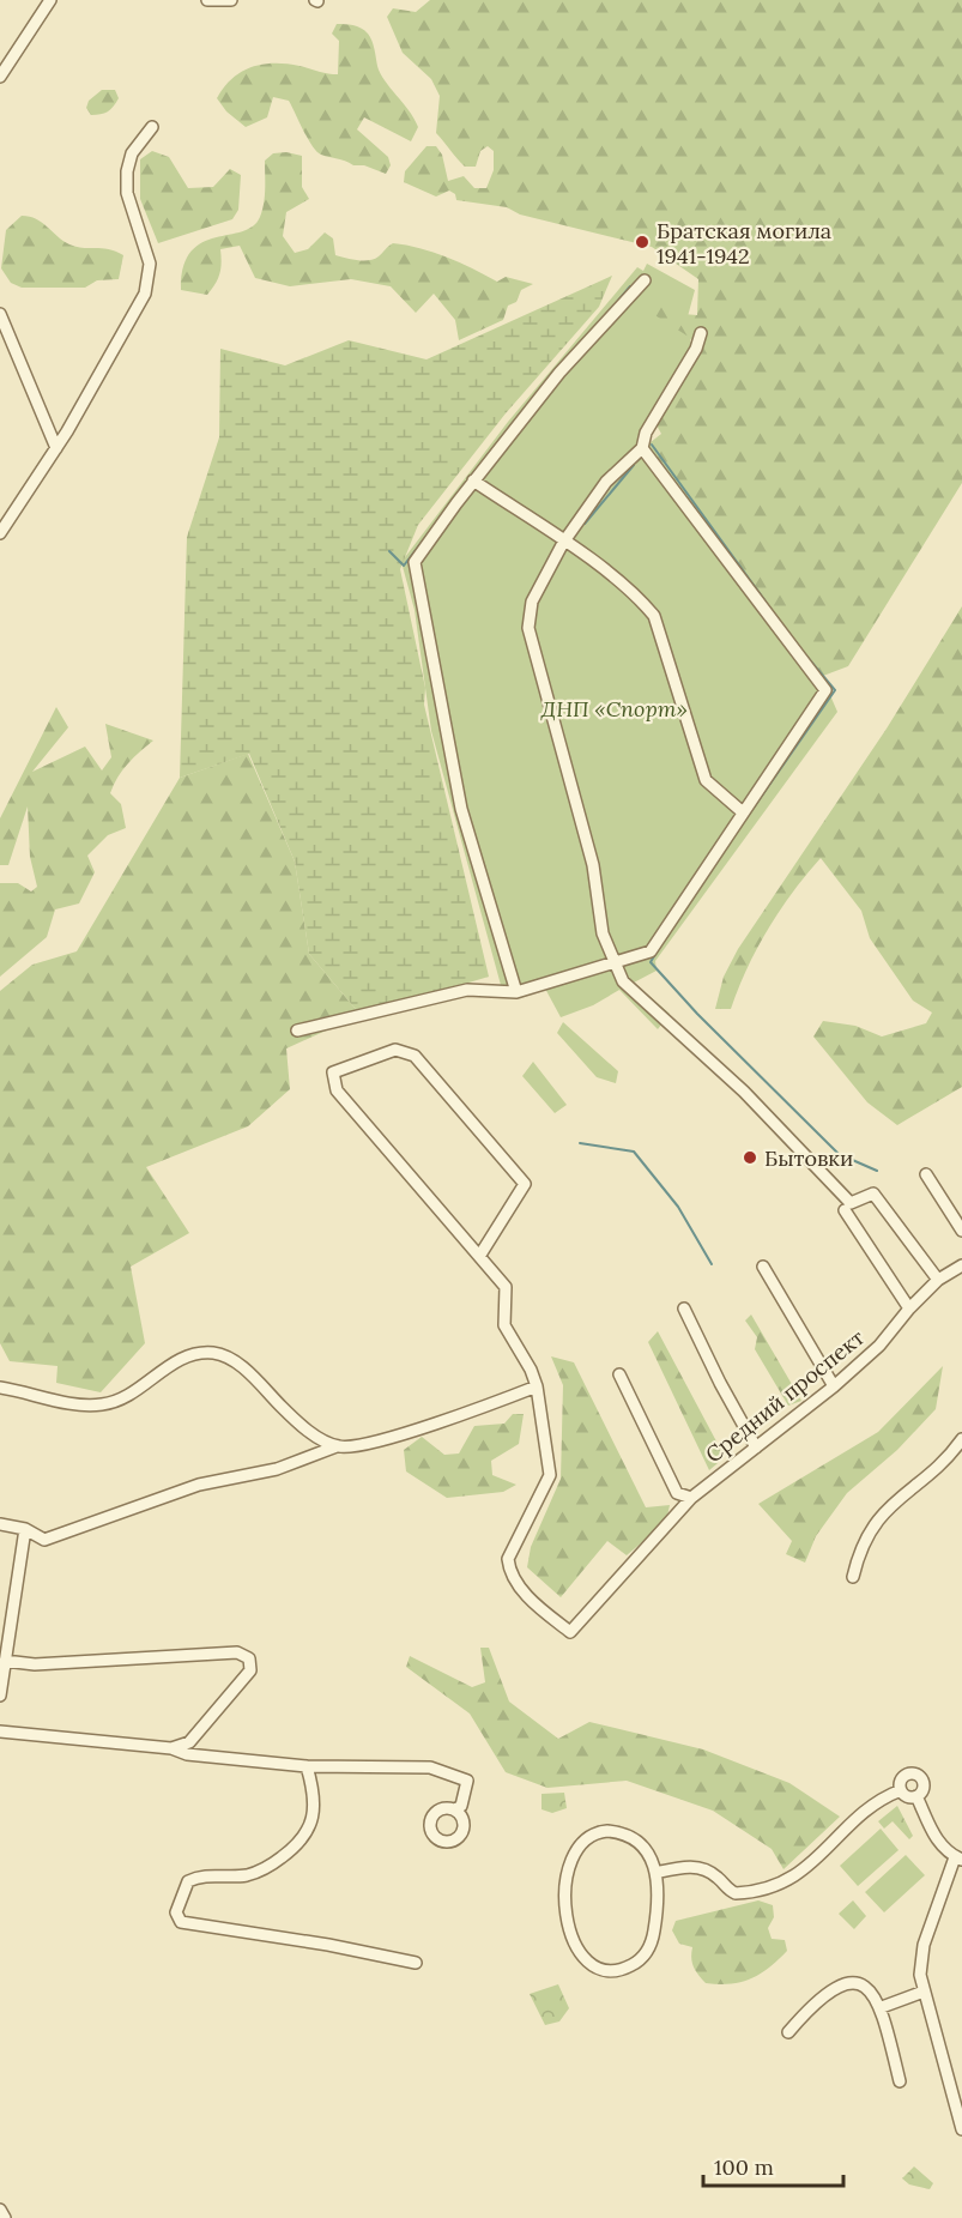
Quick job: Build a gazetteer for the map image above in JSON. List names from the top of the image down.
{
  "streets": {
    "street": ["Средний проспект"]
  },
  "parks": ["ДНП «Спорт»"],
  "places": ["Братская могила 1941-1942", "Бытовки"],
  "scale_bar": "100 m"
}
